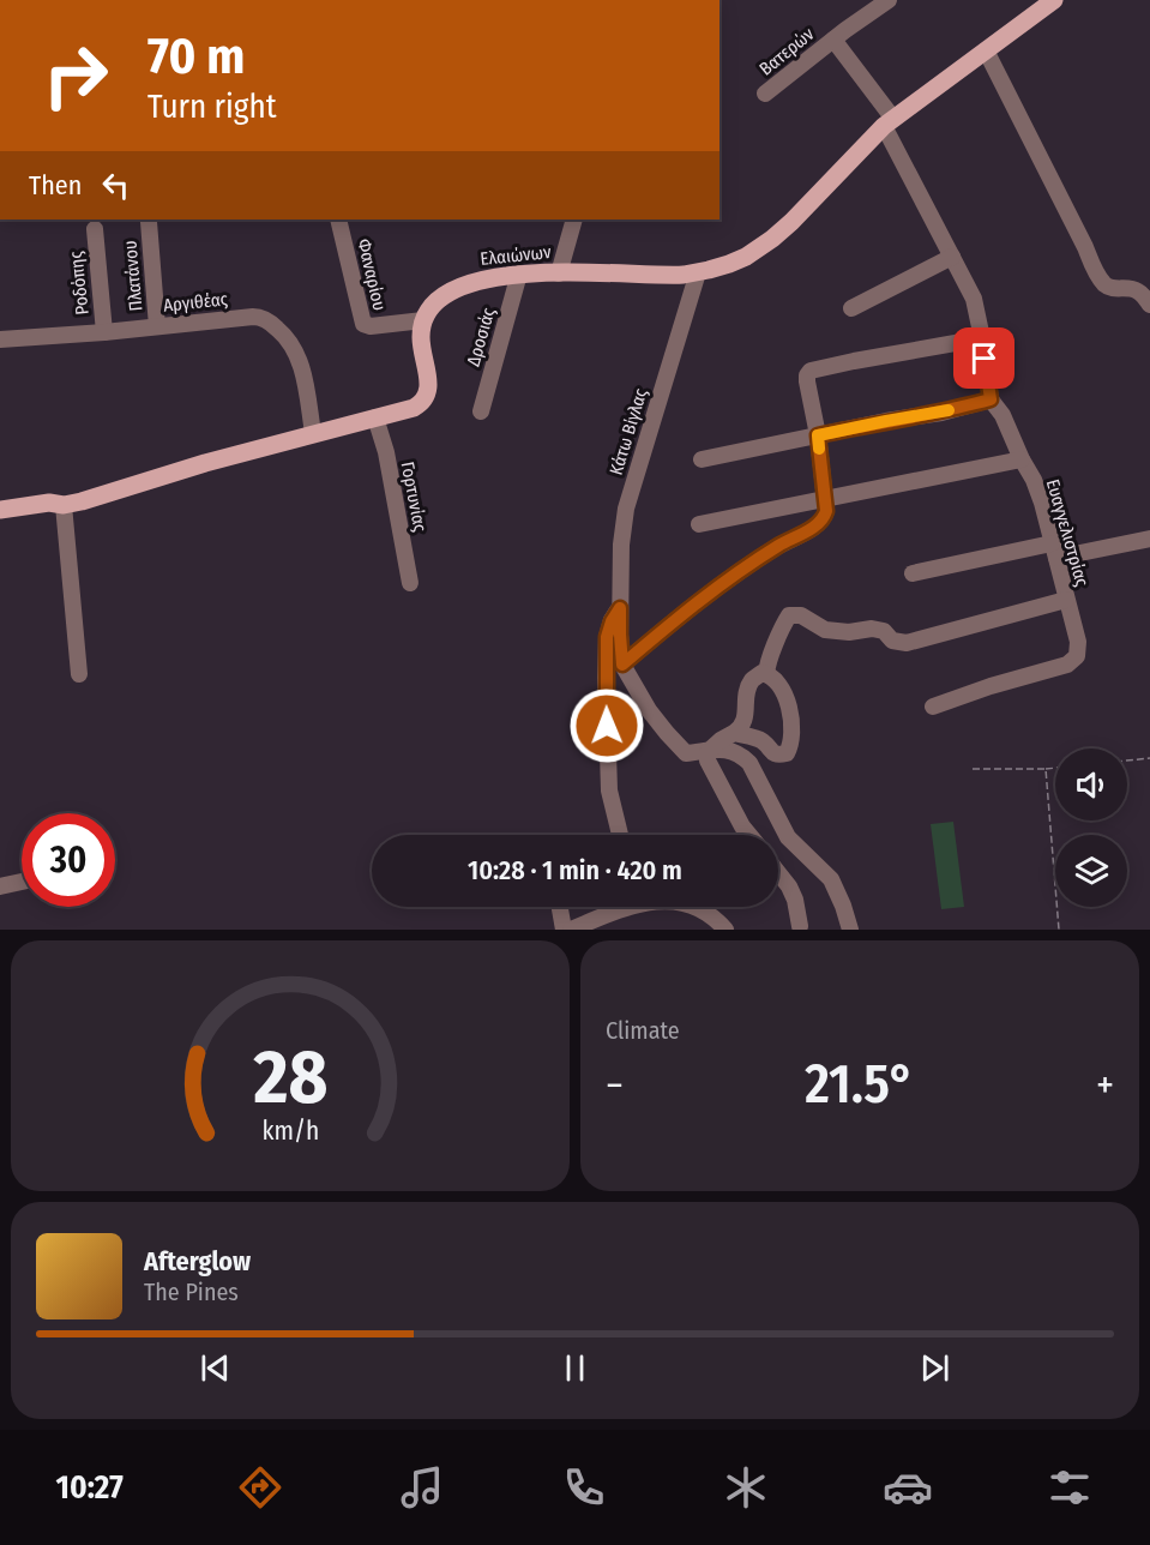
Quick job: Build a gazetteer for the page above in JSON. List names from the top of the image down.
{
  "streets": {
    "main road": ["Ελαιώνων"],
    "street": [
      "Βατερών",
      "Φαναρίου",
      "Πλατάνου",
      "Ροδόπης",
      "Αργιθέας",
      "Δροσιάς",
      "Κάτω Βίγλας",
      "Γορτυνίας",
      "Ευαγγελιστρίας"
    ]
  },
  "crossings": [
    ["Ελαιώνων", "Φαναρίου"],
    ["Ελαιώνων", "Δροσιάς"],
    ["Ελαιώνων", "Κάτω Βίγλας"],
    ["Πλατάνου", "Αργιθέας"],
    ["Ροδόπης", "Αργιθέας"]
  ],
  "page": {
    "turn": ["70 m", "Turn right"],
    "then": "Then",
    "limit": "30",
    "trip": "10:28 · 1 min · 420 m",
    "tile": "Climate",
    "heat": ["−", "21.5°", "+"],
    "song": ["Afterglow", "The Pines"],
    "tabs": "10:27",
    "gauge": ["28", "km/h"]
  }
}
